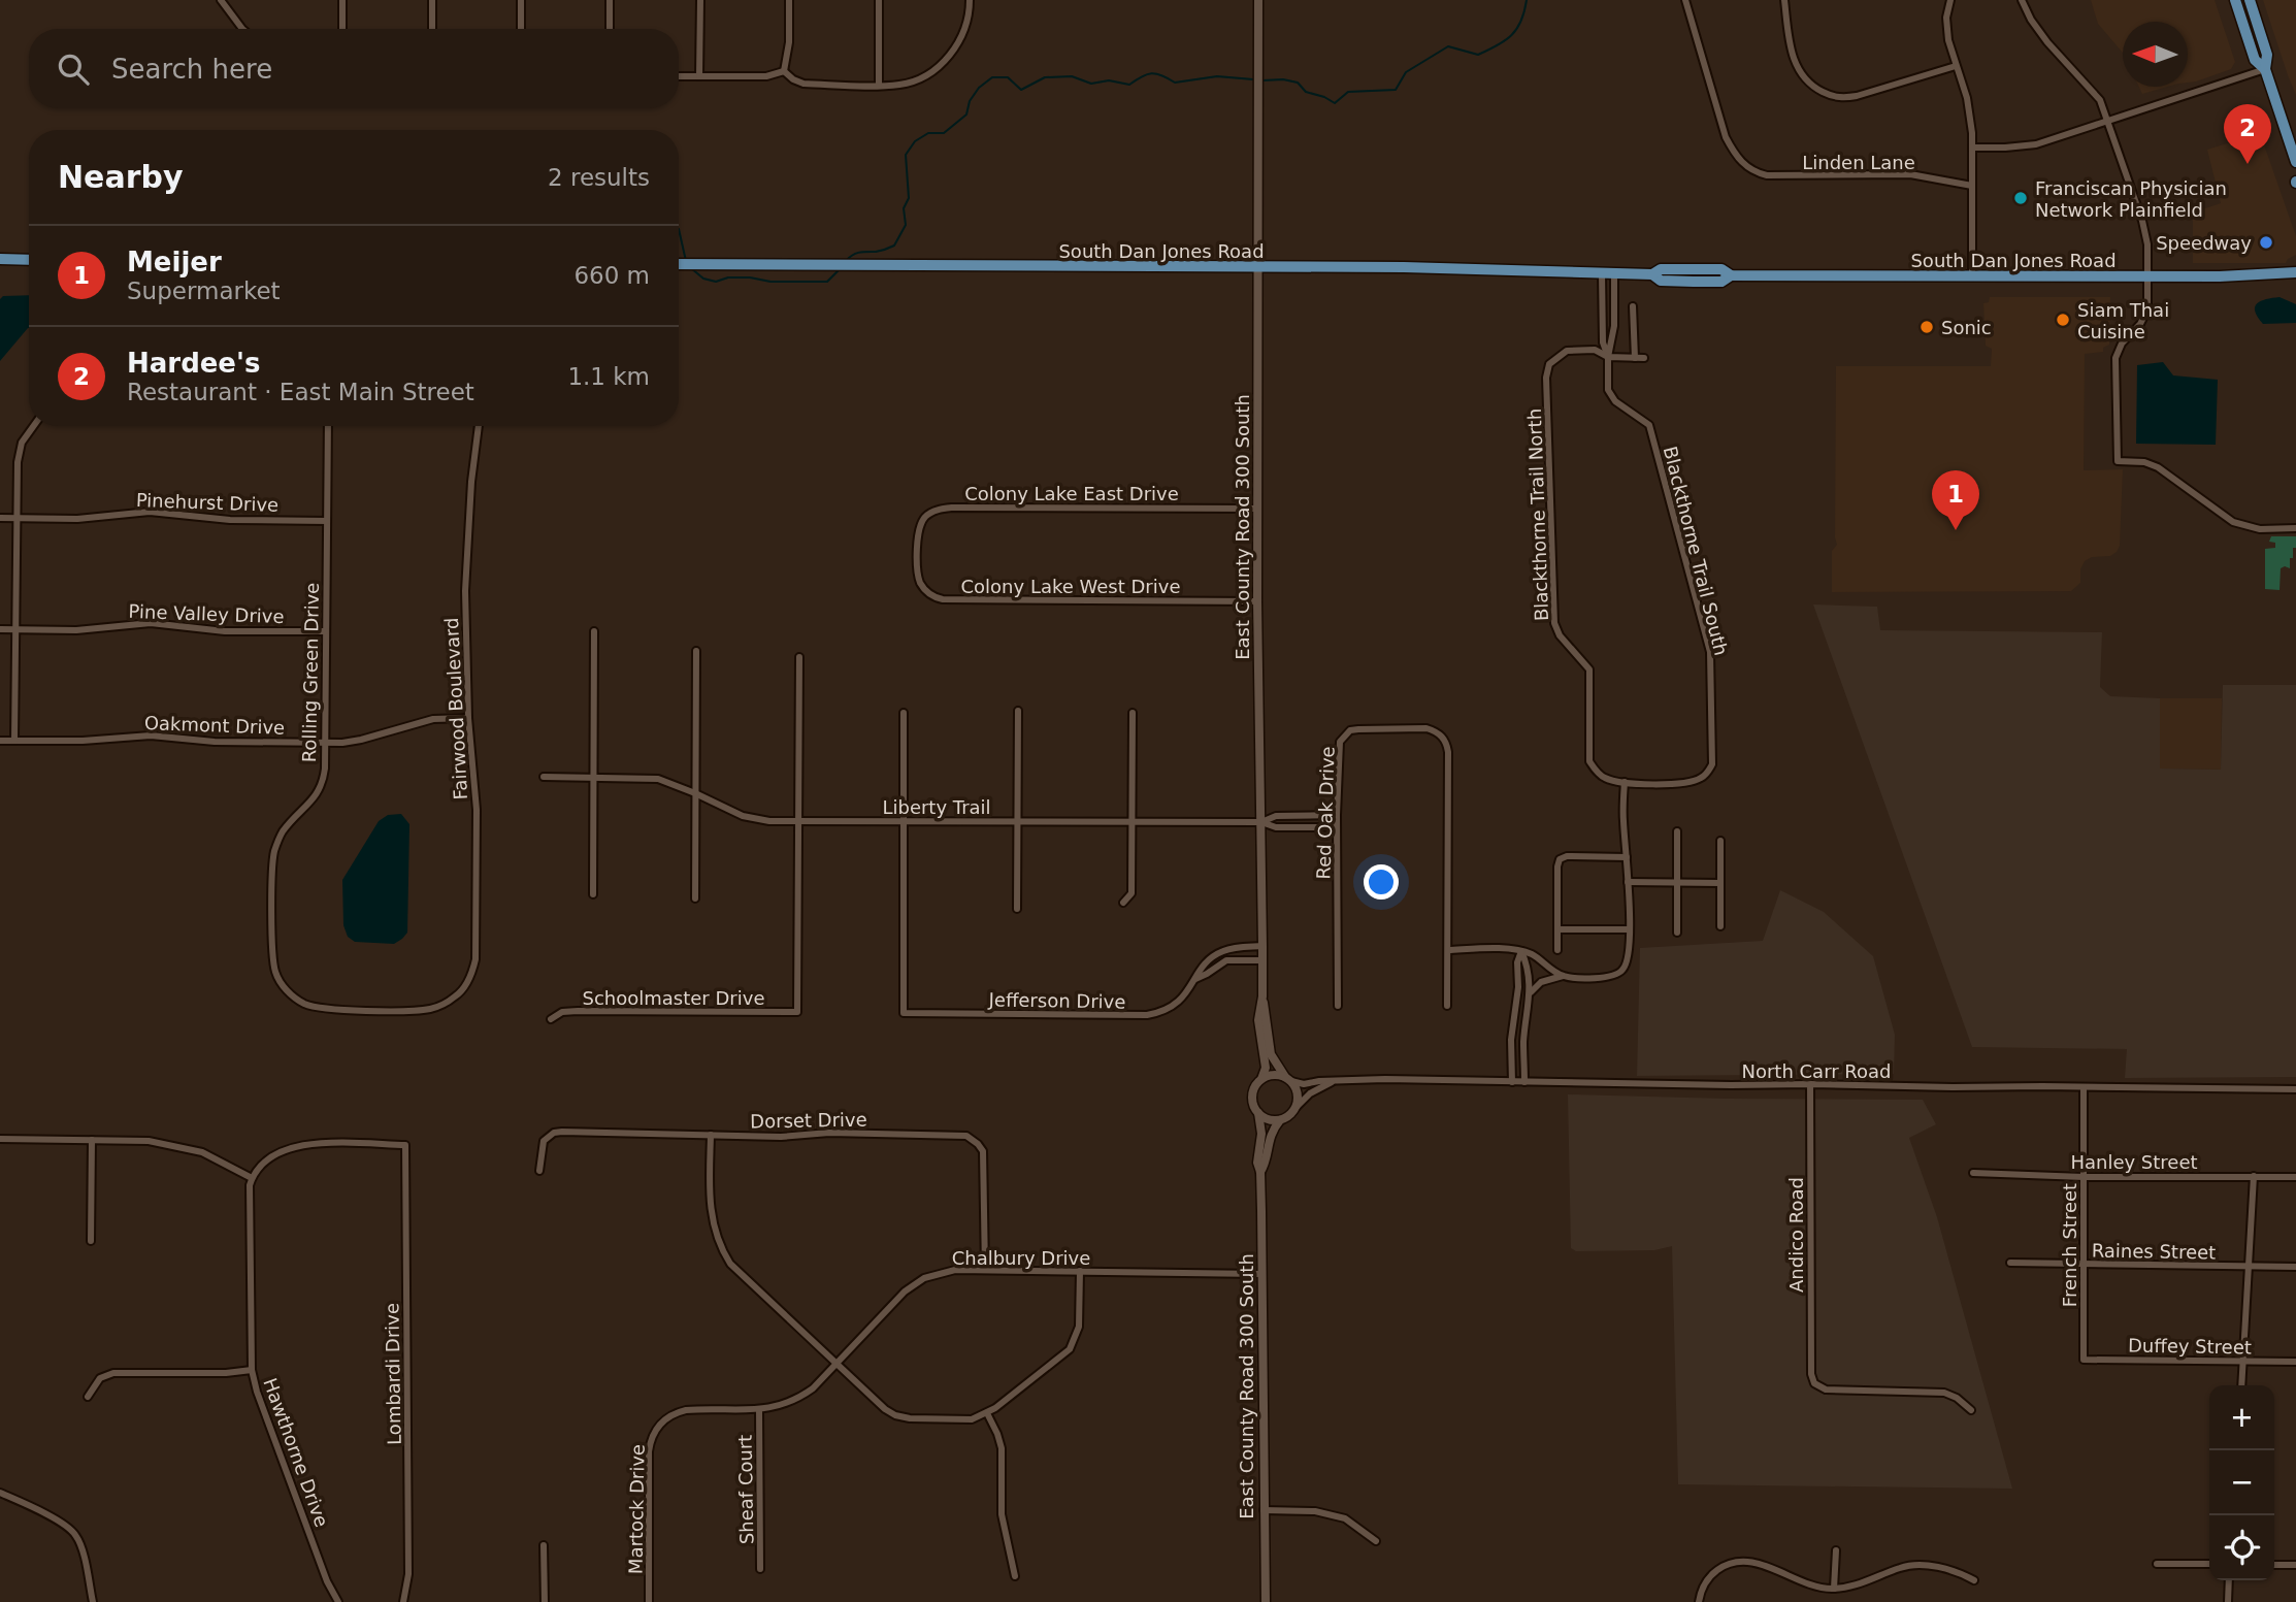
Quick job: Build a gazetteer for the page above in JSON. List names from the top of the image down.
{
  "streets": {
    "main road": ["South Dan Jones Road"],
    "street": [
      "Linden Lane",
      "Colony Lake East Drive",
      "Pinehurst Drive",
      "Blackthorne Trail North",
      "East County Road 300 South",
      "Blackthorne Trail South",
      "Colony Lake West Drive",
      "Pine Valley Drive",
      "Rolling Green Drive",
      "Fairwood Boulevard",
      "Oakmont Drive",
      "Liberty Trail",
      "Red Oak Drive",
      "Schoolmaster Drive",
      "Jefferson Drive",
      "North Carr Road",
      "Dorset Drive",
      "Hanley Street",
      "Andico Road",
      "French Street",
      "Raines Street",
      "Chalbury Drive",
      "Duffey Street",
      "Lombardi Drive",
      "Hawthorne Drive",
      "Sheaf Court",
      "Martock Drive"
    ]
  },
  "crossings": [
    ["South Dan Jones Road", "East County Road 300 South"],
    ["Colony Lake East Drive", "East County Road 300 South"],
    ["Colony Lake East Drive", "Colony Lake West Drive"],
    ["Pinehurst Drive", "Rolling Green Drive"],
    ["Blackthorne Trail North", "Blackthorne Trail South"],
    ["East County Road 300 South", "Colony Lake West Drive"],
    ["East County Road 300 South", "Liberty Trail"],
    ["East County Road 300 South", "Jefferson Drive"],
    ["East County Road 300 South", "North Carr Road"],
    ["East County Road 300 South", "Chalbury Drive"],
    ["Pine Valley Drive", "Rolling Green Drive"],
    ["Rolling Green Drive", "Fairwood Boulevard"],
    ["Rolling Green Drive", "Oakmont Drive"],
    ["Fairwood Boulevard", "Oakmont Drive"],
    ["Liberty Trail", "Red Oak Drive"],
    ["Liberty Trail", "Schoolmaster Drive"],
    ["Liberty Trail", "Jefferson Drive"],
    ["North Carr Road", "Andico Road"],
    ["North Carr Road", "French Street"],
    ["Dorset Drive", "Chalbury Drive"],
    ["Hanley Street", "French Street"],
    ["French Street", "Raines Street"],
    ["French Street", "Duffey Street"],
    ["Chalbury Drive", "Sheaf Court"],
    ["Chalbury Drive", "Martock Drive"],
    ["Lombardi Drive", "Hawthorne Drive"]
  ],
  "places": [
    "Franciscan Physician Network Plainfield",
    "Speedway",
    "Siam Thai Cuisine",
    "Sonic"
  ],
  "north": "left",
  "page": {
    "search": "Search here",
    "pins": ["2", "1"],
    "heading": ["Nearby", "2 results"],
    "list": [
      {
        "mark": "1",
        "name": "Meijer",
        "note": "Supermarket",
        "value": "660 m"
      },
      {
        "mark": "2",
        "name": "Hardee's",
        "note": "Restaurant · East Main Street",
        "value": "1.1 km"
      }
    ],
    "map_buttons": ["+", "−"]
  }
}
